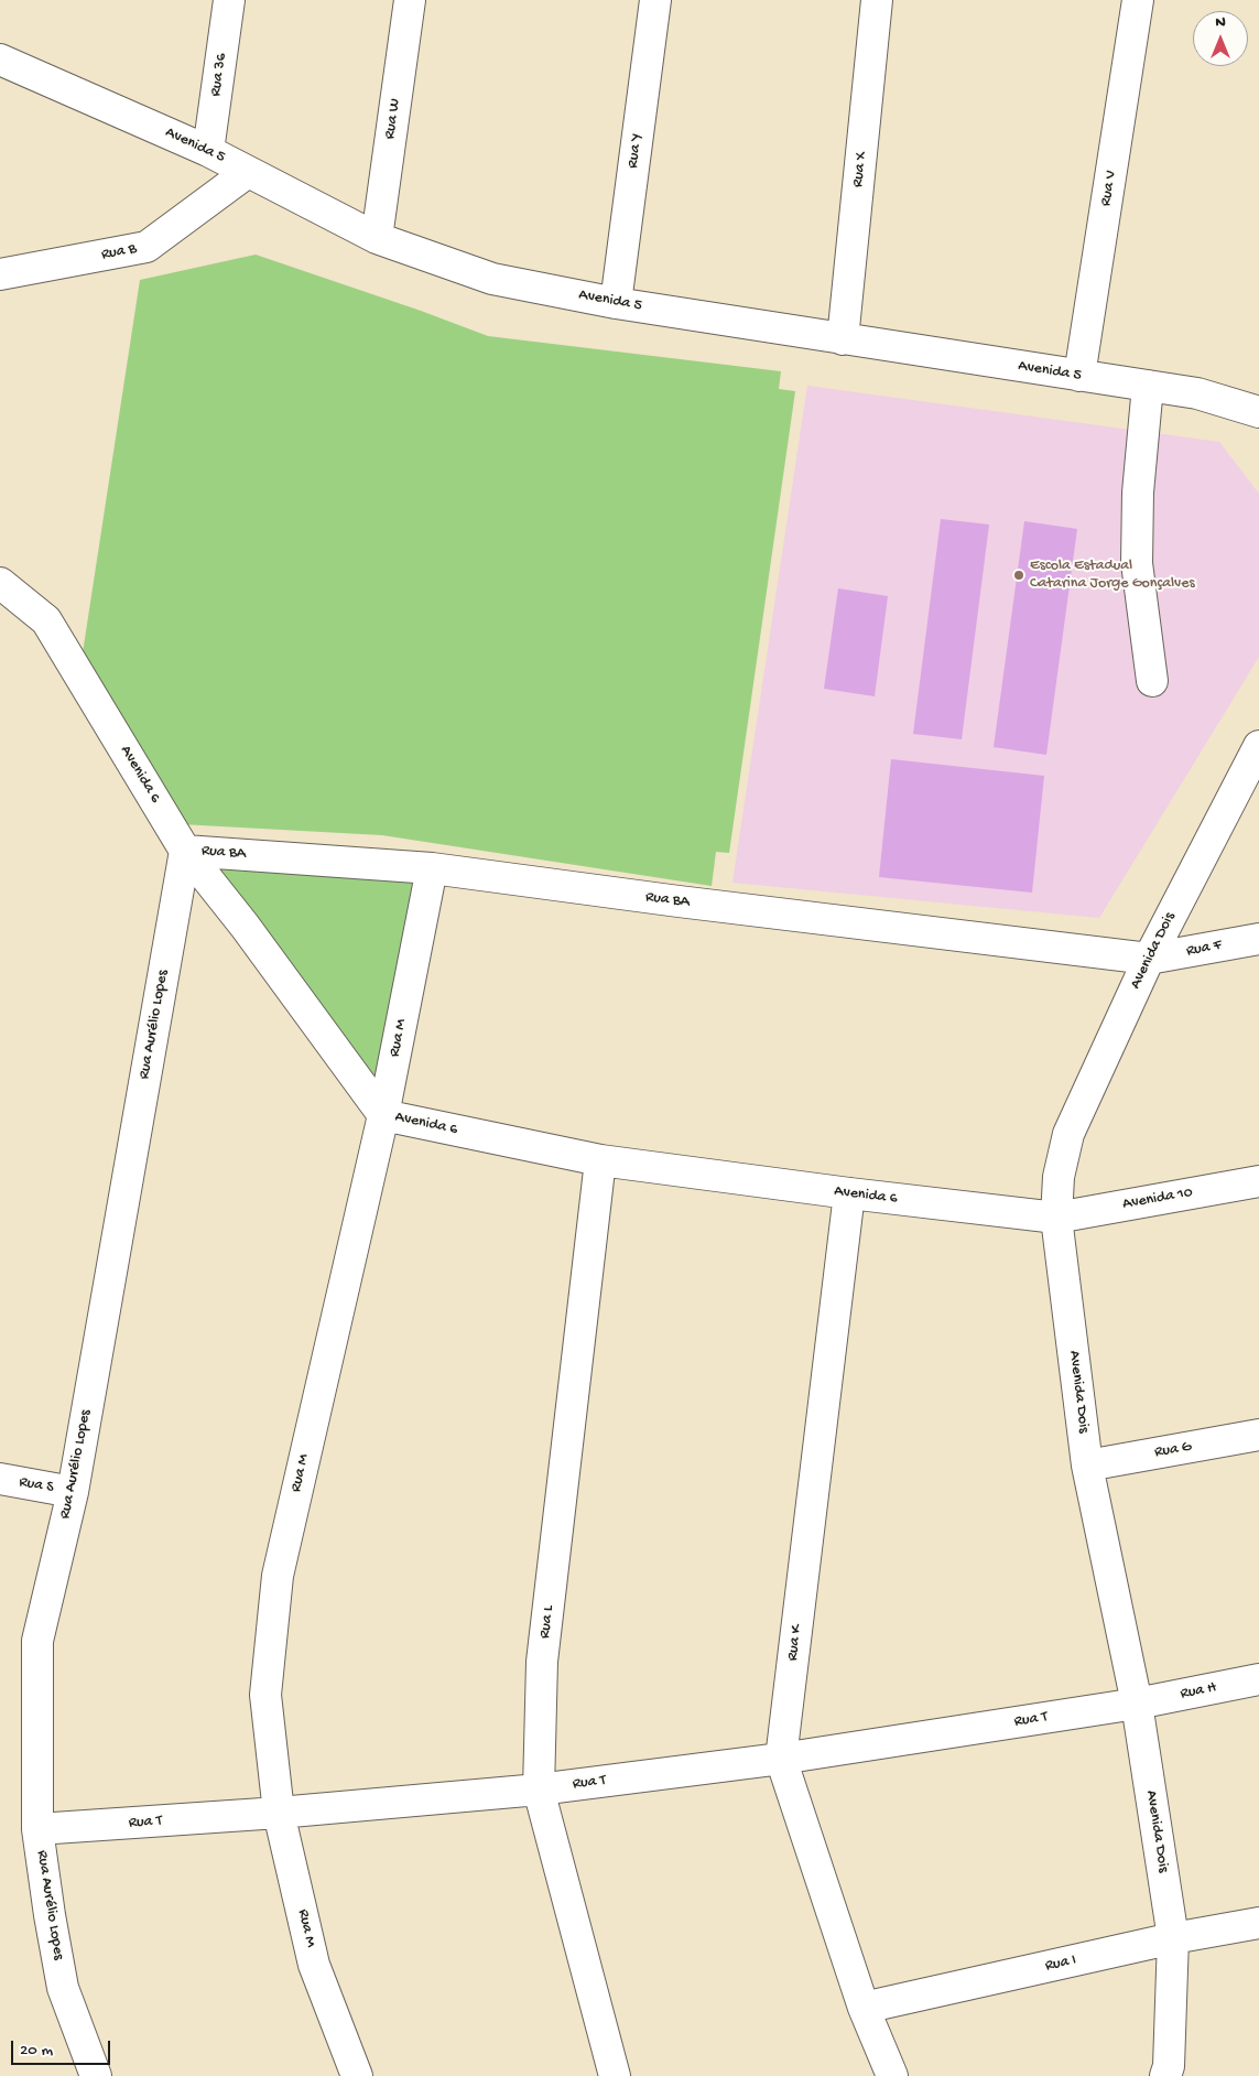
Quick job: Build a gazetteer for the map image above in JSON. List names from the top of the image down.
{
  "streets": {
    "street": [
      "Rua 36",
      "Rua W",
      "Avenida 5",
      "Rua Y",
      "Rua X",
      "Rua V",
      "Rua B",
      "Avenida 6",
      "Rua BA",
      "Rua F",
      "Avenida Dois",
      "Rua Aurélio Lopes",
      "Rua M",
      "Avenida 10",
      "Rua G",
      "Rua S",
      "Rua L",
      "Rua K",
      "Rua H",
      "Rua T",
      "Rua I"
    ]
  },
  "crossings": [
    ["Rua 36", "Avenida 5"],
    ["Rua W", "Avenida 5"],
    ["Avenida 5", "Rua Y"],
    ["Avenida 5", "Rua X"],
    ["Avenida 5", "Rua V"],
    ["Avenida 5", "Rua B"],
    ["Avenida 6", "Rua BA"],
    ["Avenida 6", "Avenida Dois"],
    ["Avenida 6", "Rua Aurélio Lopes"],
    ["Avenida 6", "Rua M"],
    ["Avenida 6", "Avenida 10"],
    ["Avenida 6", "Rua L"],
    ["Avenida 6", "Rua K"],
    ["Rua BA", "Rua F"],
    ["Rua BA", "Avenida Dois"],
    ["Rua BA", "Rua Aurélio Lopes"],
    ["Rua BA", "Rua M"],
    ["Rua F", "Avenida Dois"],
    ["Avenida Dois", "Avenida 10"],
    ["Avenida Dois", "Rua G"],
    ["Avenida Dois", "Rua H"],
    ["Avenida Dois", "Rua T"],
    ["Avenida Dois", "Rua I"],
    ["Rua Aurélio Lopes", "Rua S"],
    ["Rua Aurélio Lopes", "Rua T"],
    ["Rua M", "Rua T"],
    ["Rua L", "Rua T"],
    ["Rua K", "Rua T"],
    ["Rua K", "Rua I"],
    ["Rua H", "Rua T"]
  ],
  "places": ["Escola Estadual Catarina Jorge Gonçalves"],
  "scale_bar": "20 m",
  "north": "top"
}
